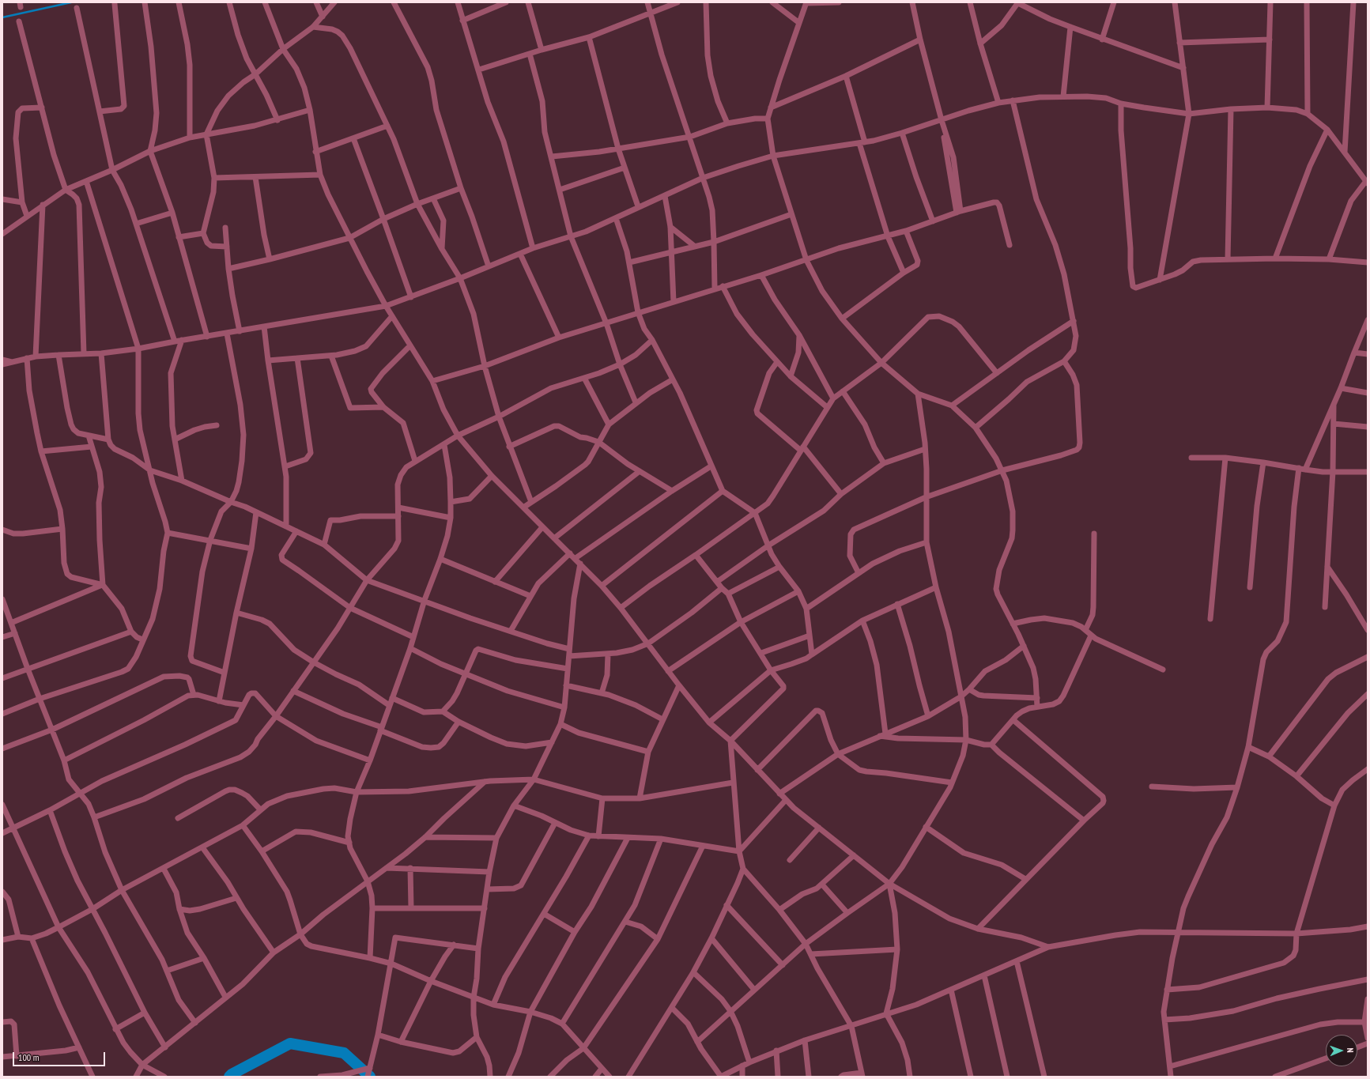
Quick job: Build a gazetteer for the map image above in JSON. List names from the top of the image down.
{
  "scale_bar": "100 m",
  "north": "right"
}
